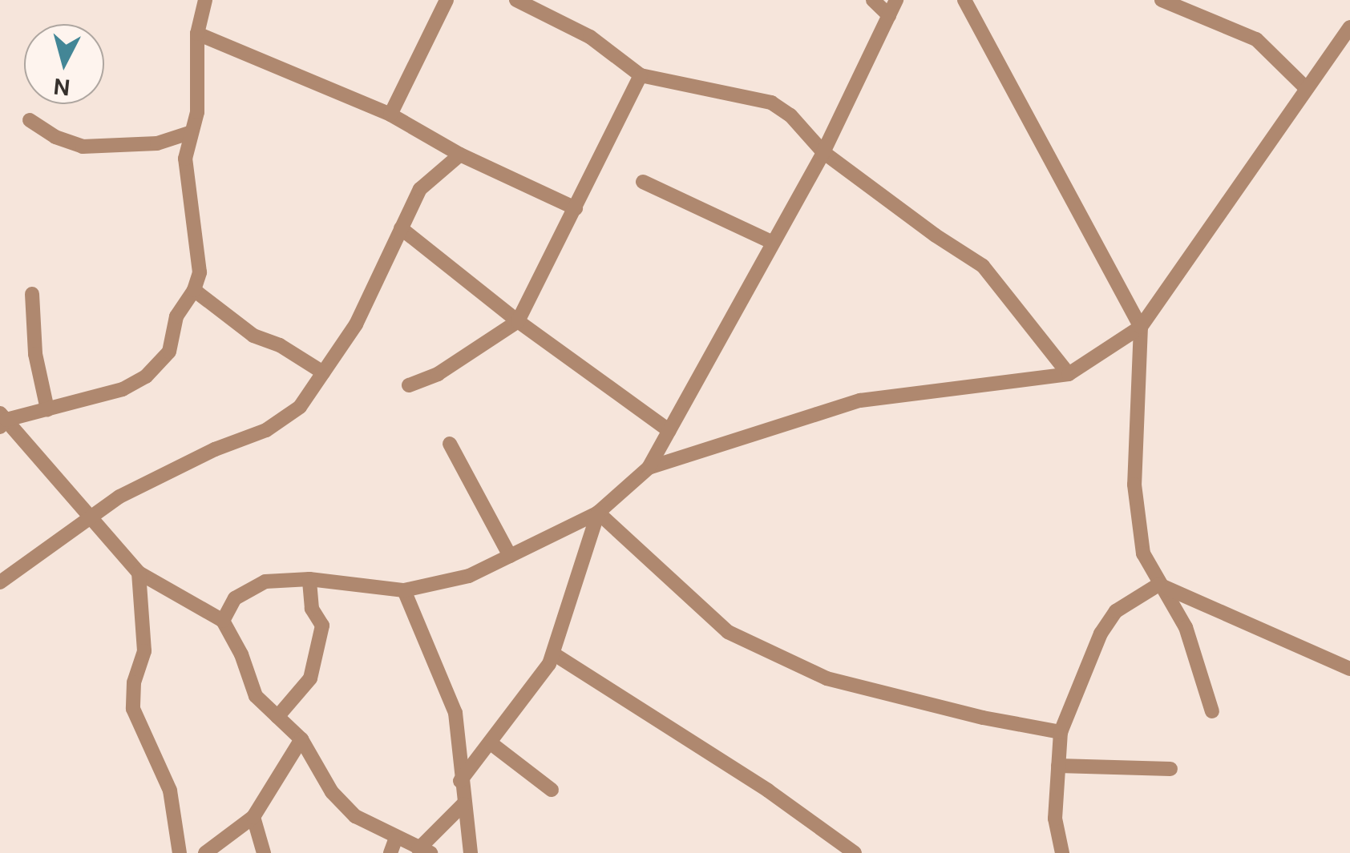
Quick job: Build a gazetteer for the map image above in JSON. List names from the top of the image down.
{
  "north": "bottom"
}
